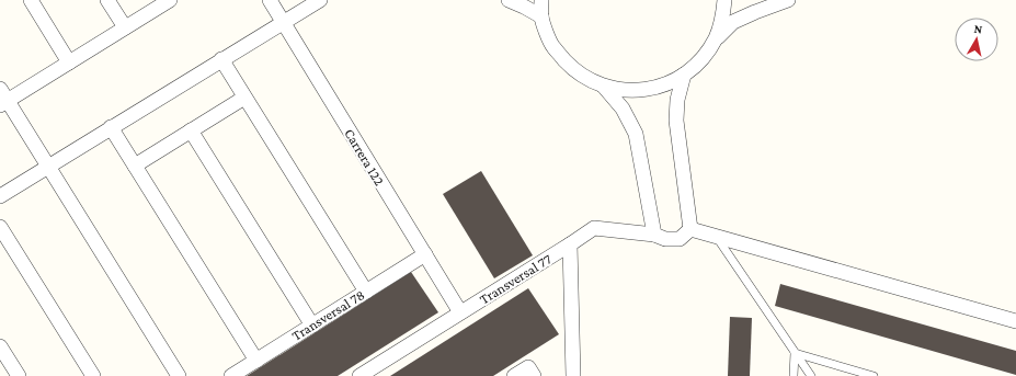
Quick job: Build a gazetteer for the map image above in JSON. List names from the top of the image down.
{
  "streets": {
    "street": ["Carrera 122", "Transversal 77", "Transversal 78"]
  },
  "crossings": [
    ["Carrera 122", "Transversal 77"],
    ["Carrera 122", "Transversal 78"]
  ],
  "north": "top"
}
